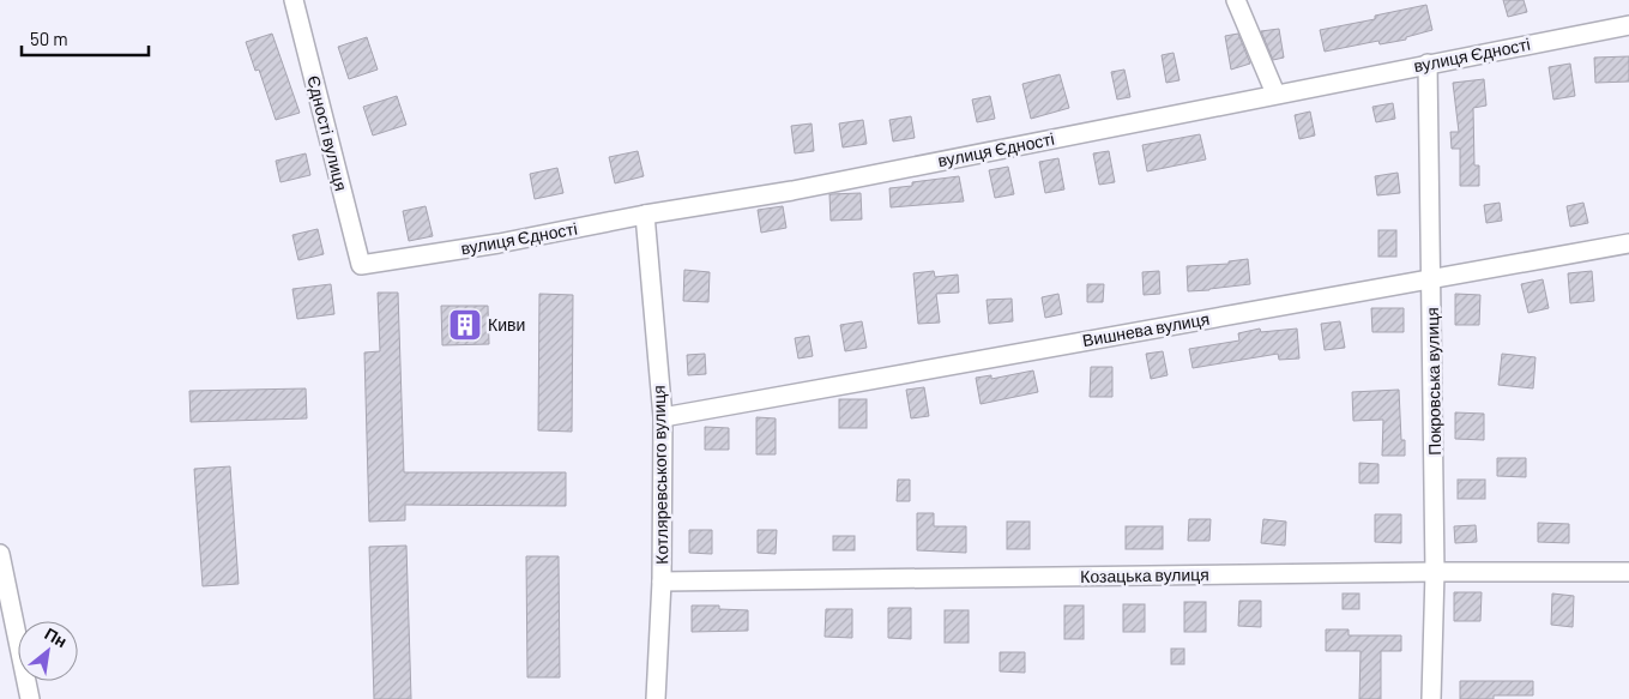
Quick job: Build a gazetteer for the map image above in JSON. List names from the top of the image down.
{
  "streets": {
    "street": [
      "вулиця Єдності",
      "Єдності вулиця",
      "Вишнева вулиця",
      "Покровська вулиця",
      "Котляревського вулиця",
      "Козацька вулиця"
    ]
  },
  "crossings": [
    ["вулиця Єдності", "Єдності вулиця"],
    ["вулиця Єдності", "Покровська вулиця"],
    ["вулиця Єдності", "Котляревського вулиця"],
    ["Вишнева вулиця", "Покровська вулиця"],
    ["Вишнева вулиця", "Котляревського вулиця"],
    ["Покровська вулиця", "Козацька вулиця"],
    ["Котляревського вулиця", "Козацька вулиця"]
  ],
  "places": {
    "building": ["Киви"]
  },
  "scale_bar": "50 m",
  "north": "top right"
}
